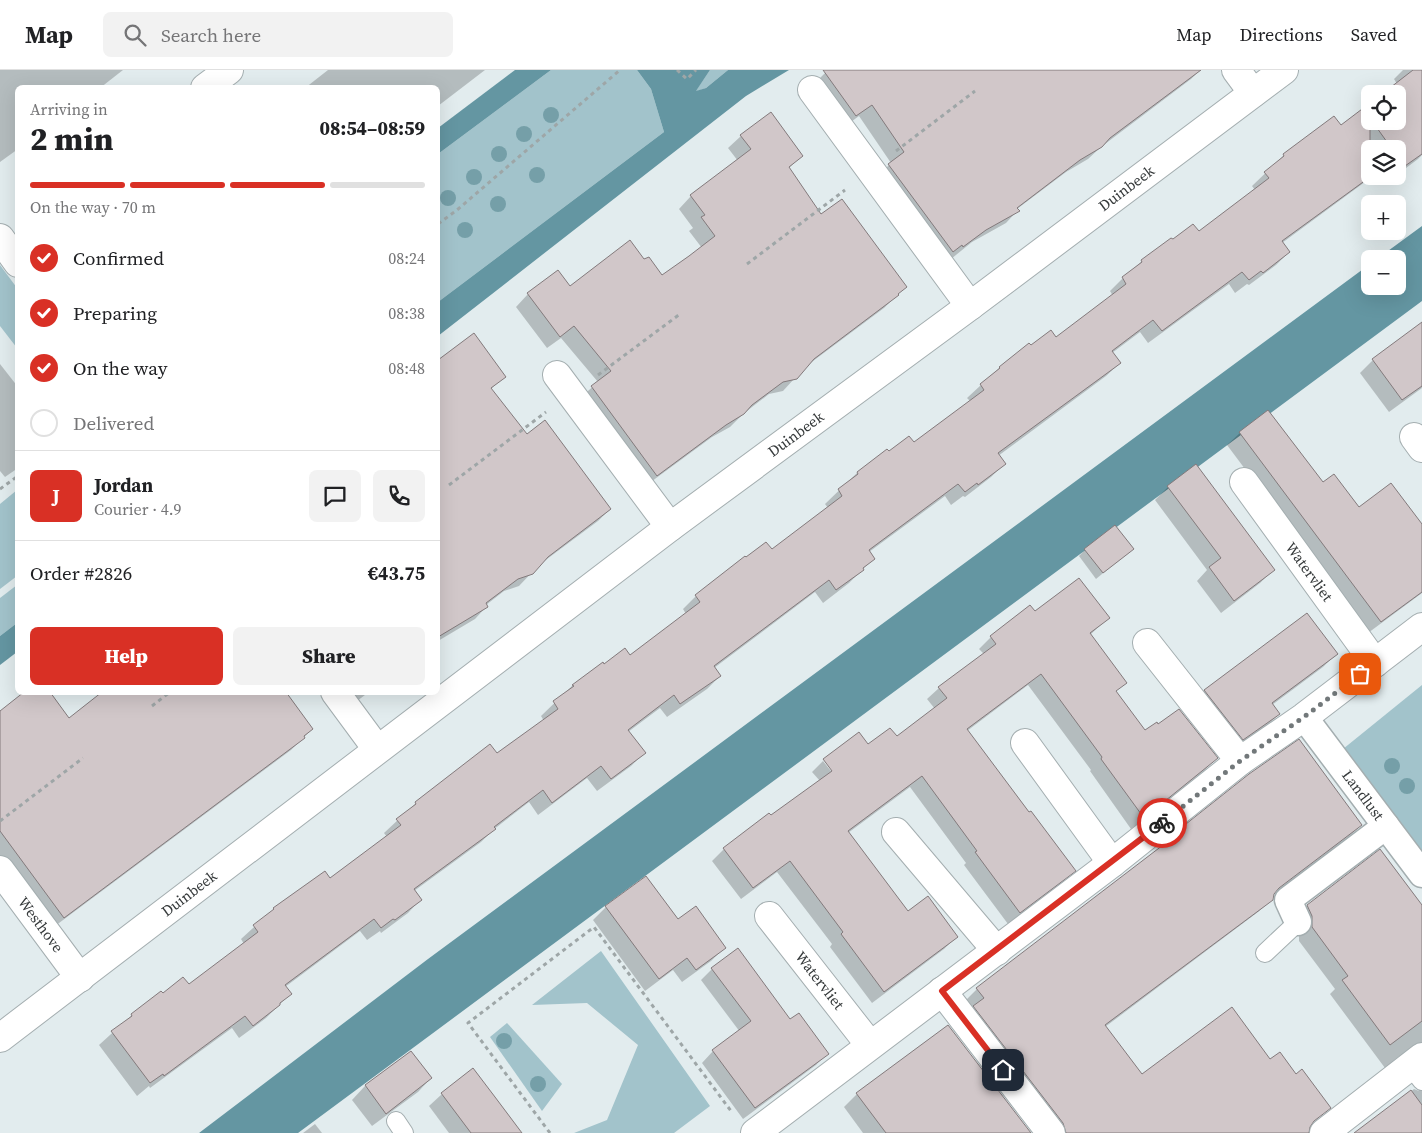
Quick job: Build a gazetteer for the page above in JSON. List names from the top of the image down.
{
  "streets": {
    "street": [
      "Duinbeek",
      "Watervliet",
      "Landlust",
      "Westhove"
    ]
  },
  "crossings": [
    ["Duinbeek", "Westhove"]
  ],
  "page": {
    "header": "Map",
    "search": "Search here",
    "nav": ["Map", "Directions", "Saved"],
    "map_buttons": ["+", "−"],
    "heading": ["2 min", "Arriving in", "08:54–08:59"],
    "panel": [
      "Jordan",
      "Courier · 4.9",
      "Order #2826",
      "€43.75"
    ],
    "bar": "On the way · 70 m",
    "list": [
      ["Confirmed", "08:24"],
      ["Preparing", "08:38"],
      ["On the way", "08:48"],
      "Delivered"
    ],
    "round": "J",
    "buttons": ["Help", "Share"]
  }
}
